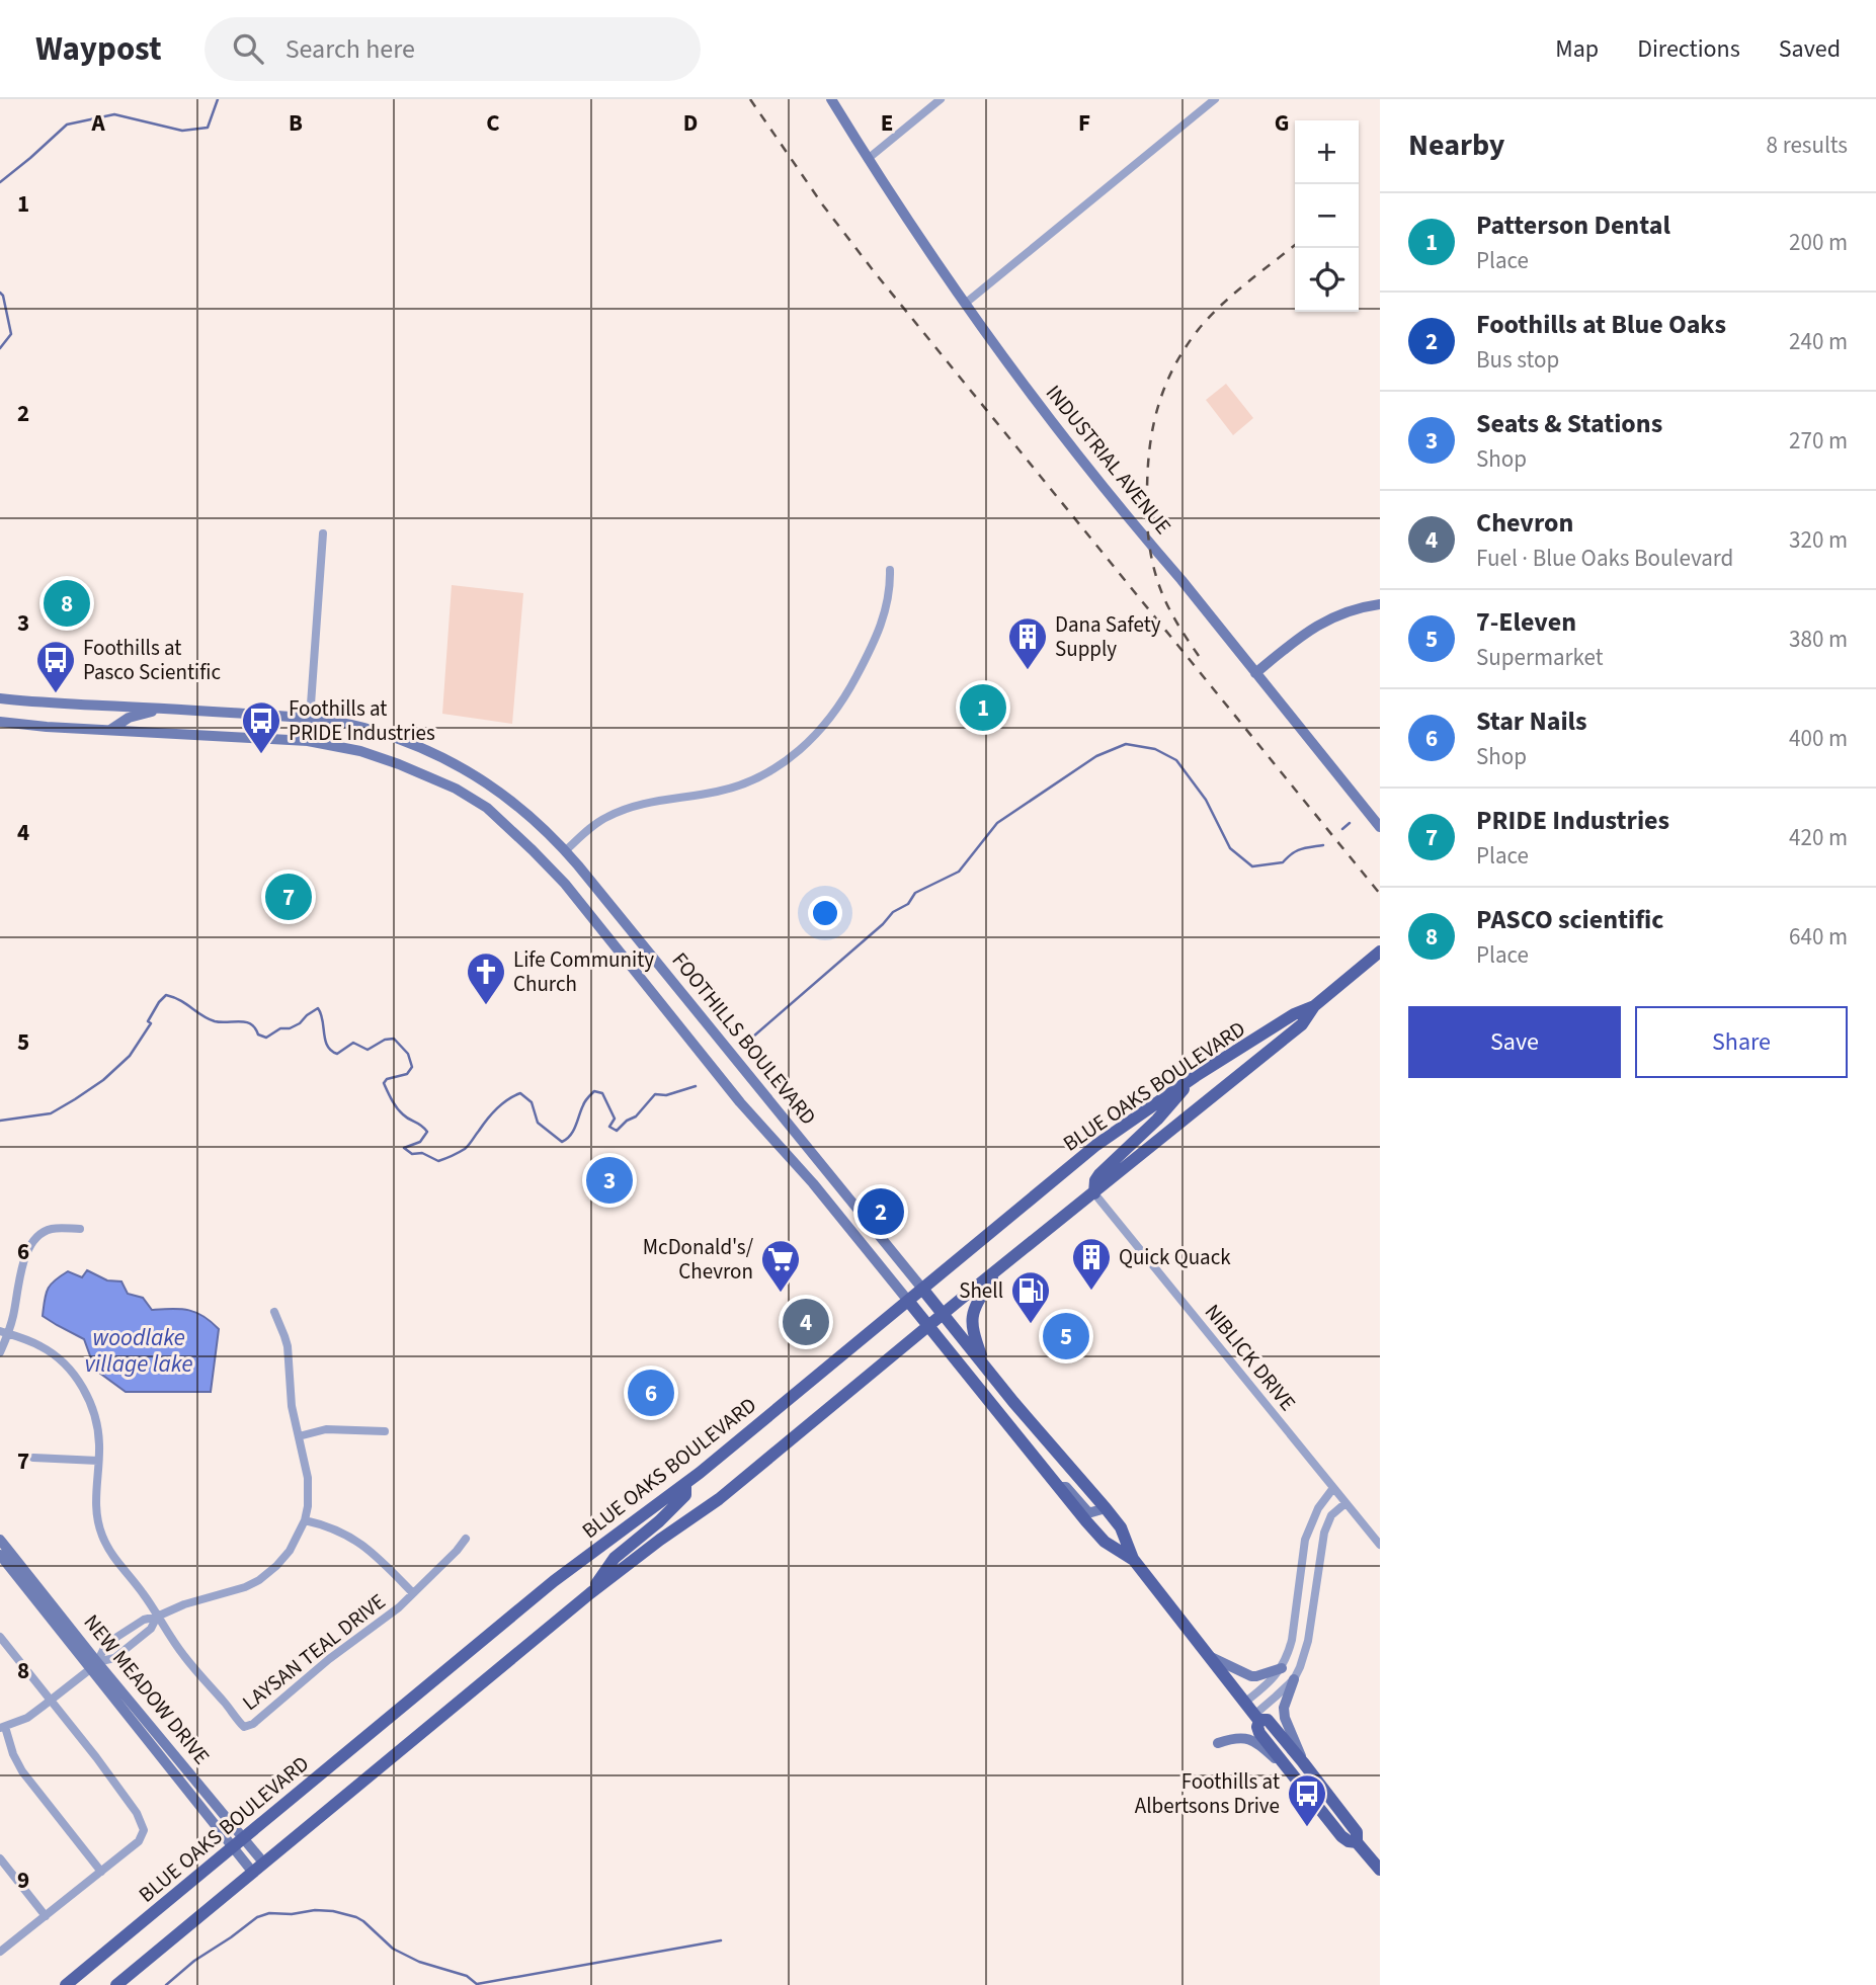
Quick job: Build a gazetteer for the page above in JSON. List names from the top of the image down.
{
  "streets": {
    "main road": ["FOOTHILLS BOULEVARD", "BLUE OAKS BOULEVARD"],
    "street": [
      "INDUSTRIAL AVENUE",
      "NIBLICK DRIVE",
      "LAYSAN TEAL DRIVE",
      "NEW MEADOW DRIVE"
    ]
  },
  "crossings": [
    ["FOOTHILLS BOULEVARD", "BLUE OAKS BOULEVARD"],
    ["BLUE OAKS BOULEVARD", "NIBLICK DRIVE"],
    ["BLUE OAKS BOULEVARD", "NEW MEADOW DRIVE"]
  ],
  "water": ["woodlake village lake"],
  "places": {
    "building": ["Dana Safety Supply", "Quick Quack"],
    "bus stop": ["Foothills at Pasco Scientific", "Foothills at PRIDE Industries", "Foothills at Albertsons Drive"],
    "church": ["Life Community Church"],
    "supermarket": ["McDonald's/ Chevron"],
    "fuel station": ["Shell"]
  },
  "page": {
    "header": "Waypost",
    "search": "Search here",
    "nav": ["Map", "Directions", "Saved"],
    "heading": ["Nearby", "8 results"],
    "map_buttons": ["+", "−"],
    "list": [
      {
        "mark": "1",
        "name": "Patterson Dental",
        "note": "Place",
        "value": "200 m"
      },
      {
        "mark": "2",
        "name": "Foothills at Blue Oaks",
        "note": "Bus stop",
        "value": "240 m"
      },
      {
        "mark": "3",
        "name": "Seats & Stations",
        "note": "Shop",
        "value": "270 m"
      },
      {
        "mark": "4",
        "name": "Chevron",
        "note": "Fuel · Blue Oaks Boulevard",
        "value": "320 m"
      },
      {
        "mark": "5",
        "name": "7-Eleven",
        "note": "Supermarket",
        "value": "380 m"
      },
      {
        "mark": "6",
        "name": "Star Nails",
        "note": "Shop",
        "value": "400 m"
      },
      {
        "mark": "7",
        "name": "PRIDE Industries",
        "note": "Place",
        "value": "420 m"
      },
      {
        "mark": "8",
        "name": "PASCO scientific",
        "note": "Place",
        "value": "640 m"
      }
    ],
    "pins": [
      "8",
      "1",
      "7",
      "3",
      "2",
      "4",
      "5",
      "6"
    ],
    "buttons": ["Save", "Share"]
  },
  "grid": {
    "columns": [
      "A",
      "B",
      "C",
      "D",
      "E",
      "F",
      "G"
    ],
    "rows": [
      "1",
      "2",
      "3",
      "4",
      "5",
      "6",
      "7",
      "8",
      "9"
    ]
  }
}
